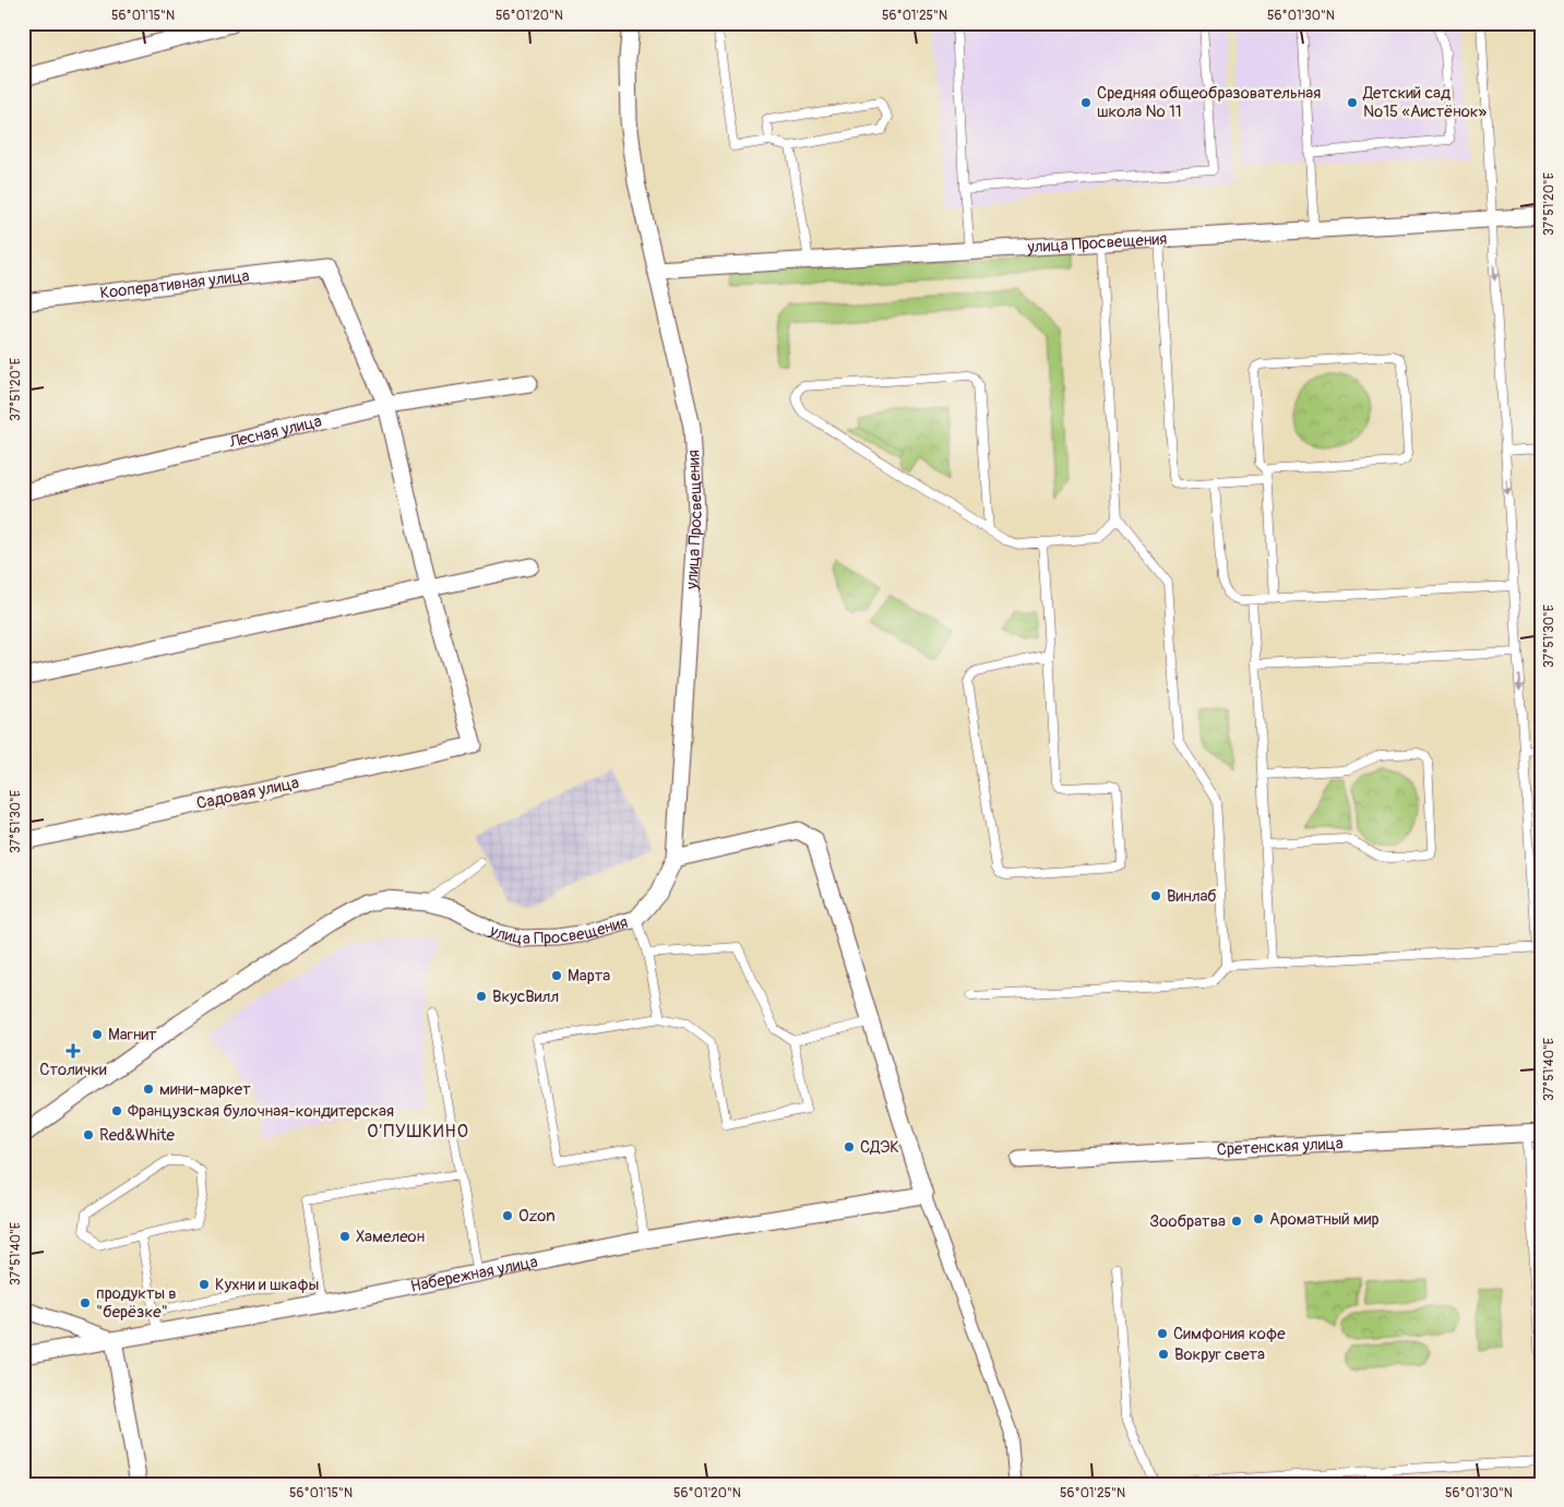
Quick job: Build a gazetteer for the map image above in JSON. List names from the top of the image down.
{
  "streets": {
    "street": [
      "улица Просвещения",
      "Кооперативная улица",
      "Лесная улица",
      "Садовая улица",
      "Сретенская улица",
      "Набережная улица"
    ]
  },
  "crossings": [
    ["Кооперативная улица", "Лесная улица"]
  ],
  "districts": ["О'ПУШКИНО"],
  "places": {
    "other": [
      "Средняя общеобразовательная школа № 11",
      "Детский сад №15 «Аистёнок»",
      "Винлаб",
      "Марта",
      "ВкусВилл",
      "Магнит",
      "мини-маркет",
      "Французская булочная-кондитерская",
      "Red&White",
      "СДЭК",
      "Ozon",
      "Ароматный мир",
      "Зообратва",
      "Хамелеон",
      "Кухни и шкафы",
      "продукты в \"берёзке\"",
      "Симфония кофе",
      "Вокруг света"
    ],
    "health": ["Столички"]
  },
  "coordinates": [
    "56°01'15\"N",
    "56°01'20\"N",
    "56°01'25\"N",
    "56°01'30\"N",
    "37°51'20\"E",
    "37°51'30\"E",
    "37°51'40\"E"
  ]
}
